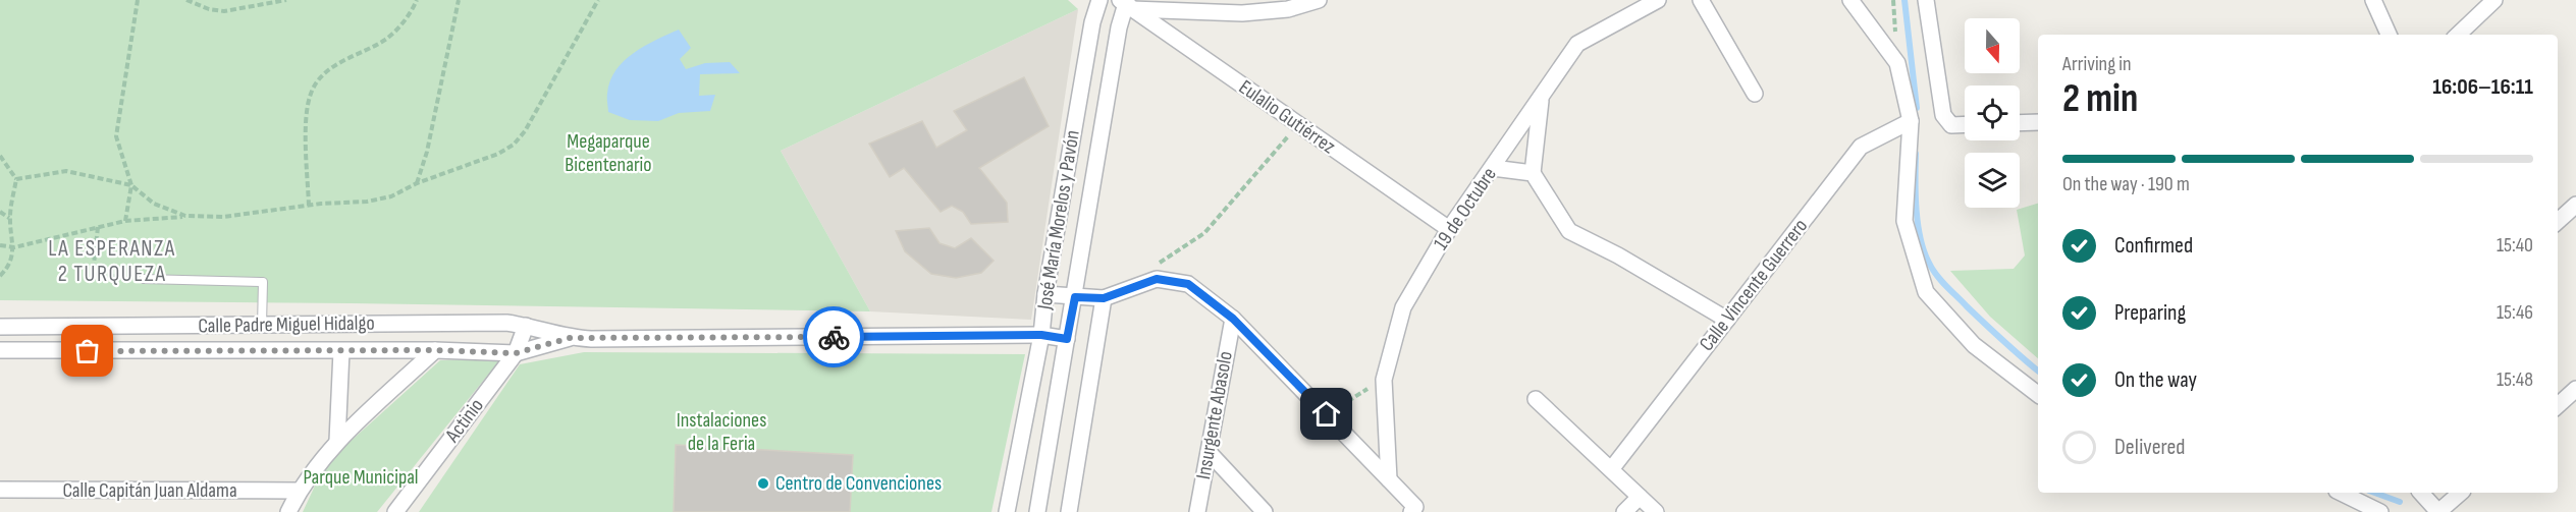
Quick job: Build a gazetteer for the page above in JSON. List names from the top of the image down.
{
  "streets": {
    "street": [
      "Eulalio Gutiérrez",
      "19 de Octubre",
      "José María Morelos y Pavón",
      "Calle Vincente Guerrero",
      "Calle Padre Miguel Hidalgo",
      "Insurgente Abasolo",
      "Actinio",
      "Calle Capitán Juan Aldama"
    ]
  },
  "crossings": [
    ["Eulalio Gutiérrez", "19 de Octubre"],
    ["Eulalio Gutiérrez", "José María Morelos y Pavón"],
    ["José María Morelos y Pavón", "Calle Padre Miguel Hidalgo"],
    ["Calle Padre Miguel Hidalgo", "Actinio"]
  ],
  "districts": ["LA ESPERANZA 2 TURQUEZA"],
  "parks": ["Megaparque Bicentenario", "Instalaciones de la Feria", "Parque Municipal"],
  "places": ["Centro de Convenciones"],
  "north": "bottom",
  "page": {
    "heading": ["2 min", "Arriving in", "16:06–16:11"],
    "bar": "On the way · 190 m",
    "list": [
      ["Confirmed", "15:40"],
      ["Preparing", "15:46"],
      ["On the way", "15:48"],
      "Delivered"
    ]
  }
}
